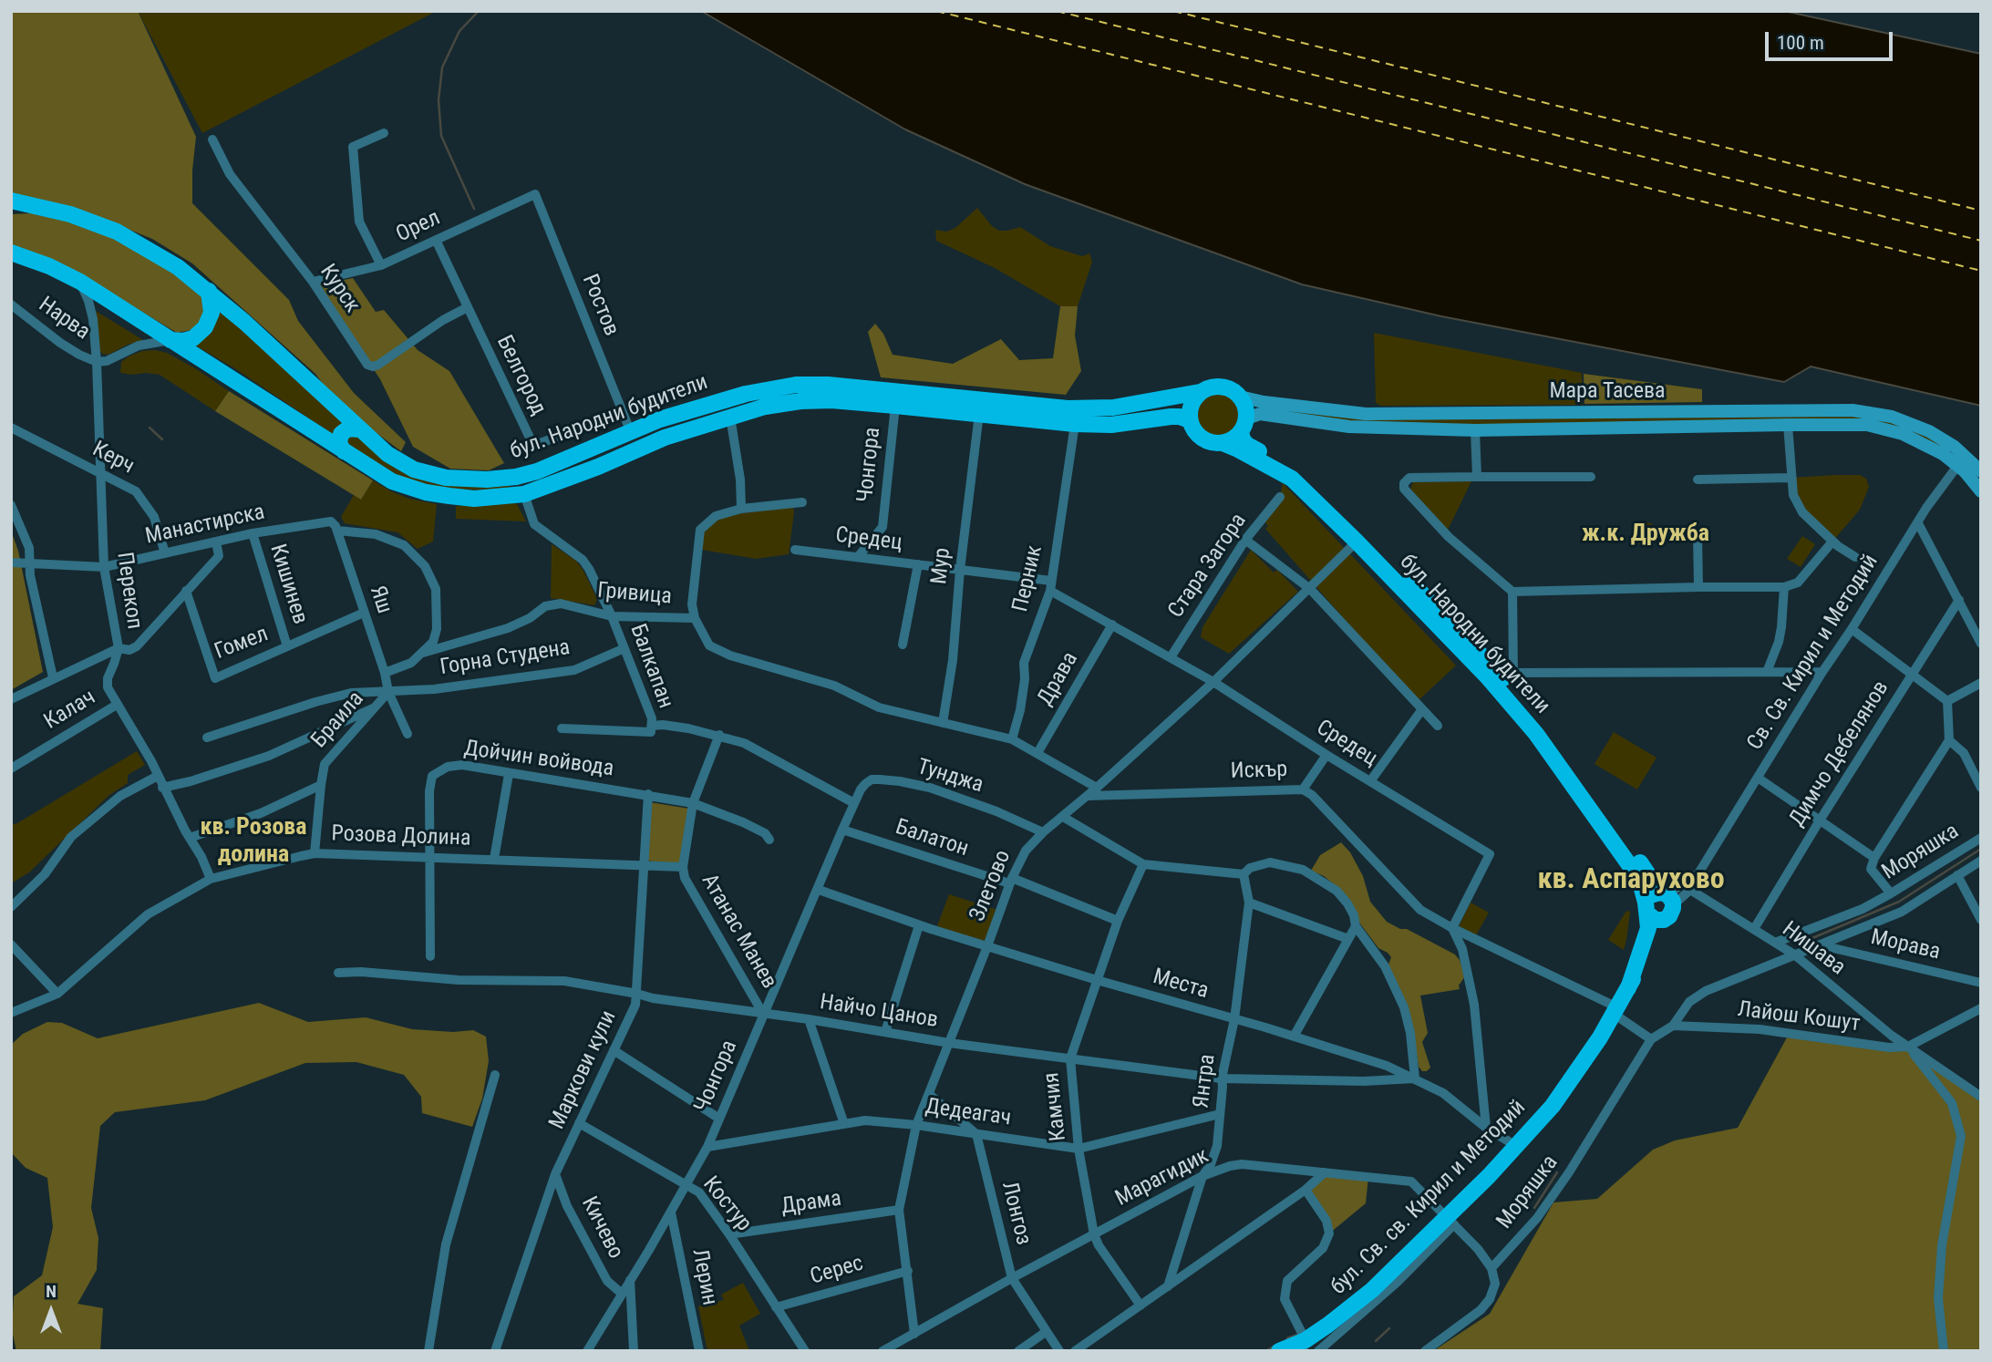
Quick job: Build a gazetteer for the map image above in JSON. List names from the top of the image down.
{
  "streets": {
    "main road": ["Мара Тасева", "бул. Народни будители", "бул. Св. св. Кирил и Методий"],
    "street": [
      "Орел",
      "Курск",
      "Ростов",
      "Нарва",
      "Белгород",
      "Керч",
      "Чонгора",
      "Манастирска",
      "Средец",
      "Мур",
      "Стара Загора",
      "Перник",
      "Кишинев",
      "Перекоп",
      "Гривица",
      "Яш",
      "Гомел",
      "Св. Св. Кирил и Методий",
      "Горна Студена",
      "Балкапан",
      "Драва",
      "Калач",
      "Браила",
      "Димчо Дебелянов",
      "Дойчин войвода",
      "Искър",
      "Тунджа",
      "Розова Долина",
      "Балатон",
      "Моряшка",
      "Злетово",
      "Атанас Манев",
      "Морава",
      "Нишава",
      "Места",
      "Найчо Цанов",
      "Лайош Кошут",
      "Маркови кули",
      "Янтра",
      "Камчия",
      "Дедеагач",
      "Марагидик",
      "Драма",
      "Костур",
      "Лонгоз",
      "Кичево",
      "Серес",
      "Лерин"
    ]
  },
  "crossings": [
    ["Орел", "Курск"],
    ["Орел", "Ростов"],
    ["Орел", "Белгород"],
    ["Курск", "Белгород"],
    ["Ростов", "Белгород"],
    ["Ростов", "бул. Народни будители"],
    ["Нарва", "Перекоп"],
    ["Мара Тасева", "бул. Народни будители"],
    ["Мара Тасева", "Св. Св. Кирил и Методий"],
    ["бул. Народни будители", "Чонгора"],
    ["бул. Народни будители", "Мур"],
    ["бул. Народни будители", "Перник"],
    ["бул. Народни будители", "Перекоп"],
    ["бул. Народни будители", "Св. Св. Кирил и Методий"],
    ["бул. Народни будители", "Балкапан"],
    ["бул. Народни будители", "Злетово"],
    ["бул. Народни будители", "бул. Св. св. Кирил и Методий"],
    ["Керч", "Манастирска"],
    ["Керч", "Перекоп"],
    ["Чонгора", "Средец"],
    ["Чонгора", "Тунджа"],
    ["Чонгора", "Балатон"],
    ["Чонгора", "Атанас Манев"],
    ["Чонгора", "Места"],
    ["Чонгора", "Найчо Цанов"],
    ["Чонгора", "Дедеагач"],
    ["Чонгора", "Костур"],
    ["Чонгора", "Кичево"],
    ["Чонгора", "Лерин"],
    ["Манастирска", "Кишинев"],
    ["Манастирска", "Перекоп"],
    ["Манастирска", "Яш"],
    ["Средец", "Мур"],
    ["Средец", "Стара Загора"],
    ["Средец", "Перник"],
    ["Средец", "Драва"],
    ["Средец", "Искър"],
    ["Средец", "Злетово"],
    ["Кишинев", "Гомел"],
    ["Перекоп", "Калач"],
    ["Перекоп", "Розова Долина"],
    ["Гривица", "Яш"],
    ["Гривица", "Балкапан"],
    ["Яш", "Гомел"],
    ["Яш", "Горна Студена"],
    ["Яш", "Браила"],
    ["Св. Св. Кирил и Методий", "Нишава"],
    ["Горна Студена", "Балкапан"],
    ["Горна Студена", "Браила"],
    ["Браила", "Розова Долина"],
    ["Димчо Дебелянов", "Нишава"],
    ["Дойчин войвода", "Розова Долина"],
    ["Дойчин войвода", "Маркови кули"],
    ["Искър", "Злетово"],
    ["Искър", "бул. Св. св. Кирил и Методий"],
    ["Тунджа", "Злетово"],
    ["Розова Долина", "Атанас Манев"],
    ["Розова Долина", "Маркови кули"],
    ["Балатон", "Злетово"],
    ["Балатон", "Камчия"],
    ["Моряшка", "Морава"],
    ["Моряшка", "Нишава"],
    ["Моряшка", "Лайош Кошут"],
    ["Моряшка", "Марагидик"],
    ["Злетово", "Места"],
    ["Злетово", "Найчо Цанов"],
    ["Злетово", "Дедеагач"],
    ["Злетово", "Марагидик"],
    ["Злетово", "Драма"],
    ["Злетово", "Серес"],
    ["Атанас Манев", "Найчо Цанов"],
    ["Нишава", "Лайош Кошут"],
    ["Места", "Найчо Цанов"],
    ["Места", "Янтра"],
    ["Места", "Камчия"],
    ["Места", "бул. Св. св. Кирил и Методий"],
    ["Найчо Цанов", "Маркови кули"],
    ["Найчо Цанов", "Янтра"],
    ["Найчо Цанов", "Камчия"],
    ["Маркови кули", "Костур"],
    ["Маркови кули", "Кичево"],
    ["Янтра", "Дедеагач"],
    ["Янтра", "Марагидик"],
    ["Камчия", "Дедеагач"],
    ["Камчия", "Марагидик"],
    ["Дедеагач", "Лонгоз"],
    ["Марагидик", "бул. Св. св. Кирил и Методий"],
    ["Марагидик", "Лонгоз"],
    ["Драма", "Костур"],
    ["Костур", "Серес"]
  ],
  "districts": ["ж.к. Дружба", "кв. Розова долина", "кв. Аспарухово"],
  "scale_bar": "100 m",
  "north": "top"
}
